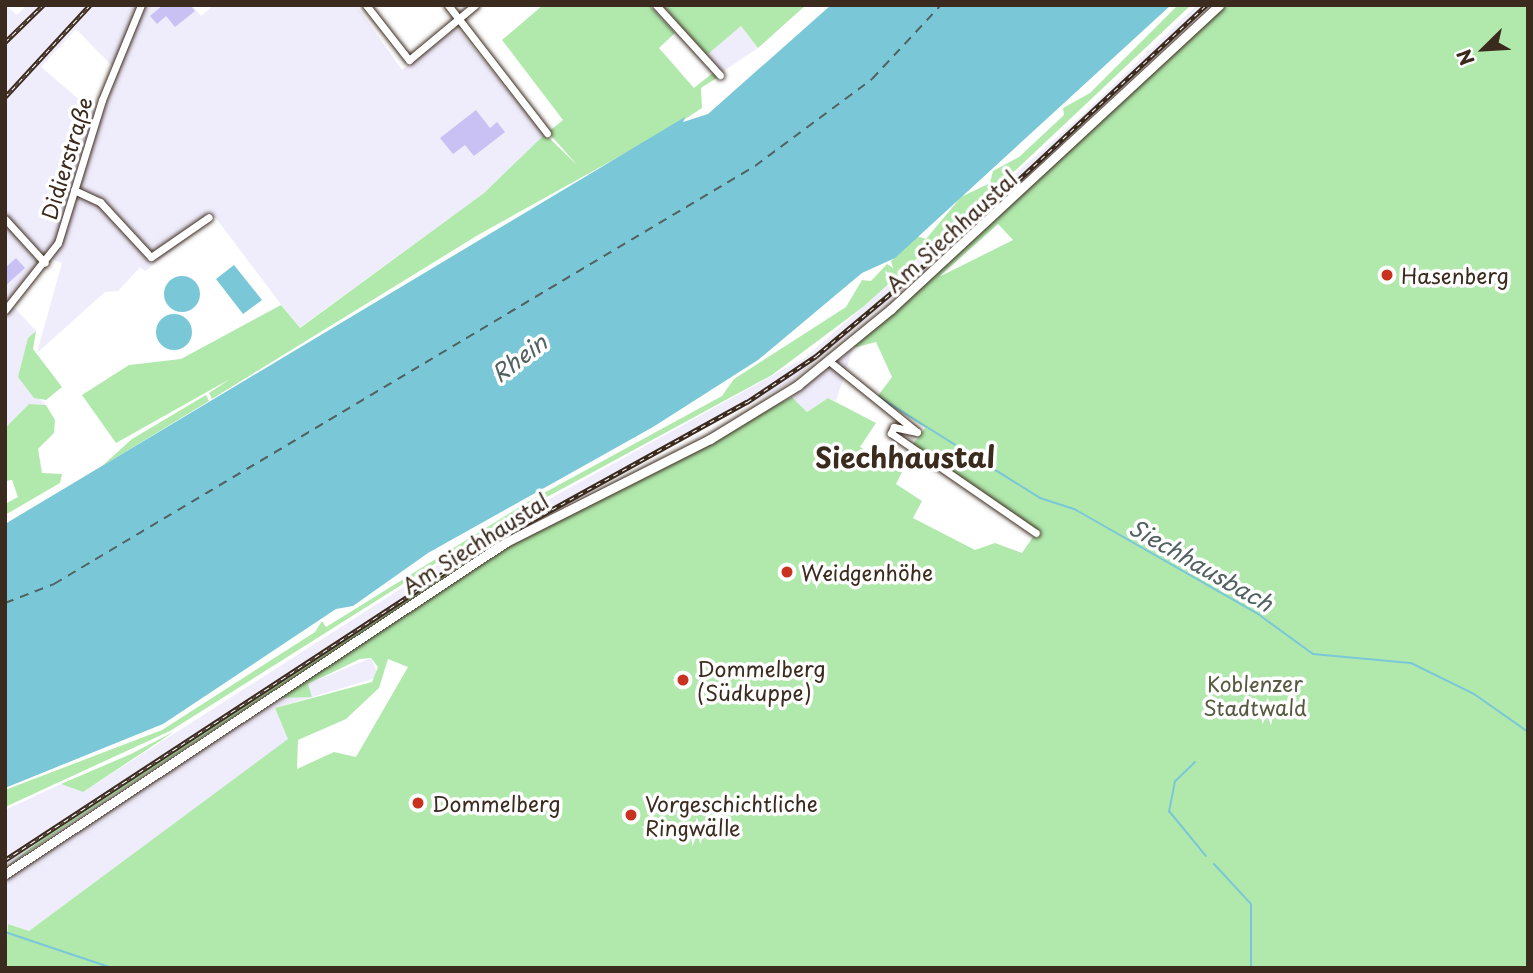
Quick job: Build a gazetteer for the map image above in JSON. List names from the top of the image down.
{
  "streets": {
    "main road": ["Am Siechhaustal"],
    "street": ["Didierstraße"]
  },
  "districts": ["Siechhaustal"],
  "water": ["Rhein", "Siechhausbach"],
  "parks": ["Koblenzer Stadtwald"],
  "places": [
    "Hasenberg",
    "Weidgenhöhe",
    "Dommelberg (Südkuppe)",
    "Dommelberg",
    "Vorgeschichtliche Ringwälle"
  ],
  "north": "bottom left"
}
